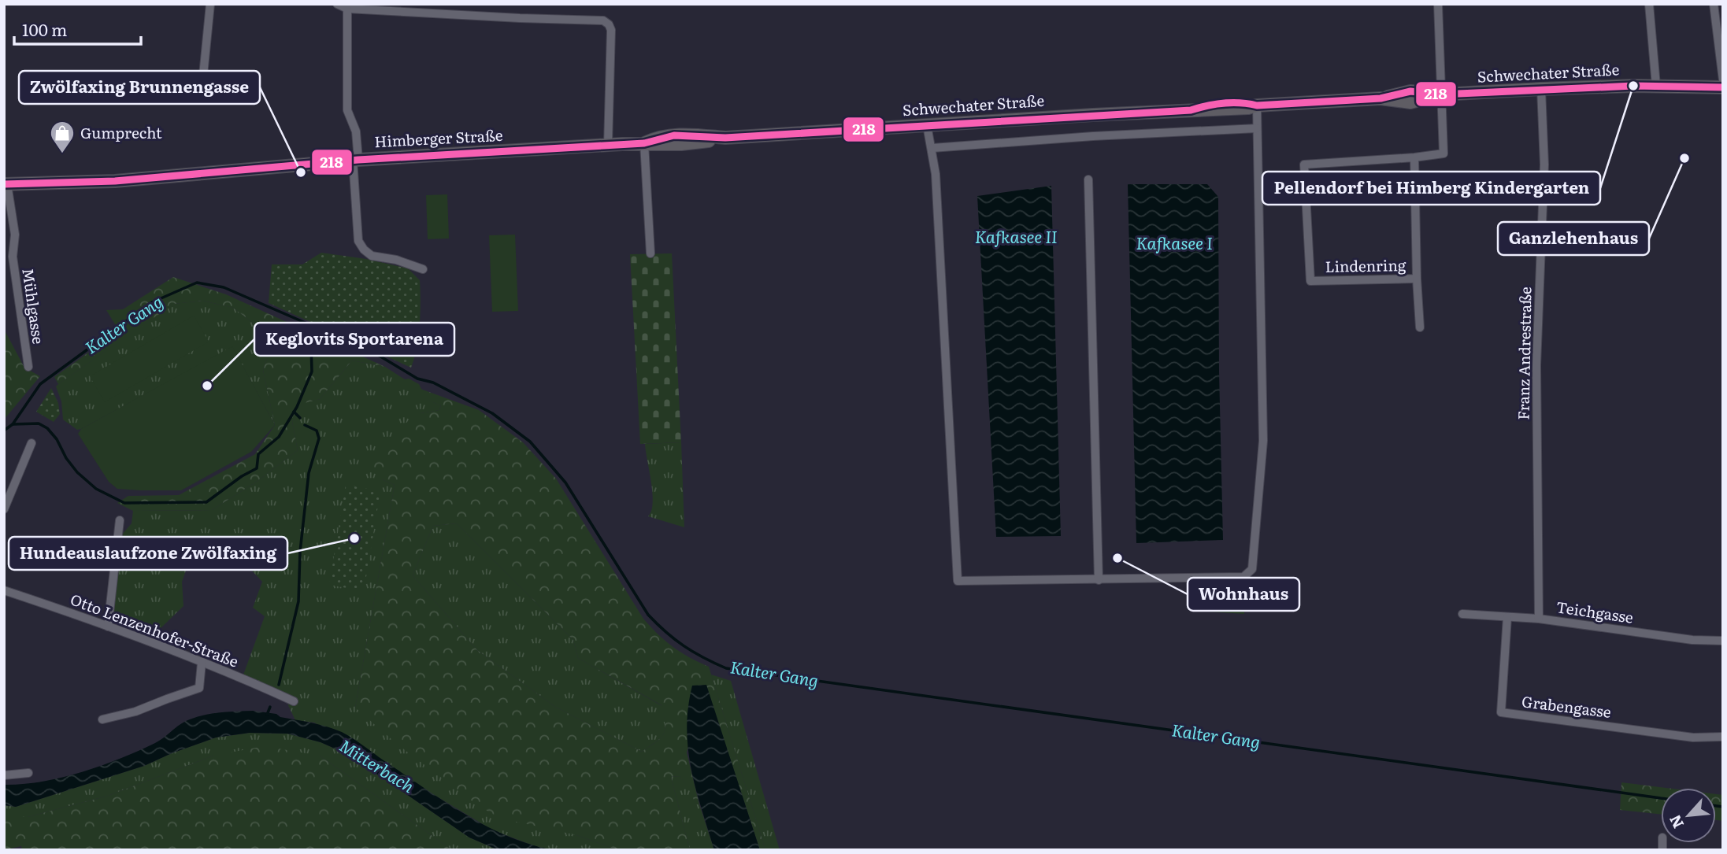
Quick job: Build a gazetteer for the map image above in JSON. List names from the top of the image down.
{
  "streets": {
    "main road": ["Schwechater Straße", "Himberger Straße"],
    "street": [
      "Lindenring",
      "Mühlgasse",
      "Franz Andrestraße",
      "Teichgasse",
      "Otto Lenzenhofer-Straße",
      "Grabengasse"
    ]
  },
  "crossings": [
    ["Schwechater Straße", "Himberger Straße"],
    ["Schwechater Straße", "Lindenring"],
    ["Schwechater Straße", "Franz Andrestraße"],
    ["Himberger Straße", "Mühlgasse"],
    ["Franz Andrestraße", "Teichgasse"],
    ["Teichgasse", "Grabengasse"]
  ],
  "water": [
    "Kafkasee II",
    "Kafkasee I",
    "Kalter Gang",
    "Mitterbach"
  ],
  "places": {
    "other": [
      "Pellendorf bei Himberg Kindergarten",
      "Ganzlehenhaus",
      "Zwölfaxing Brunnengasse",
      "Keglovits Sportarena",
      "Hundeauslaufzone Zwölfaxing",
      "Wohnhaus"
    ],
    "shop": ["Gumprecht"]
  },
  "lines": ["transit line 218"],
  "scale_bar": "100 m",
  "north": "bottom left"
}
